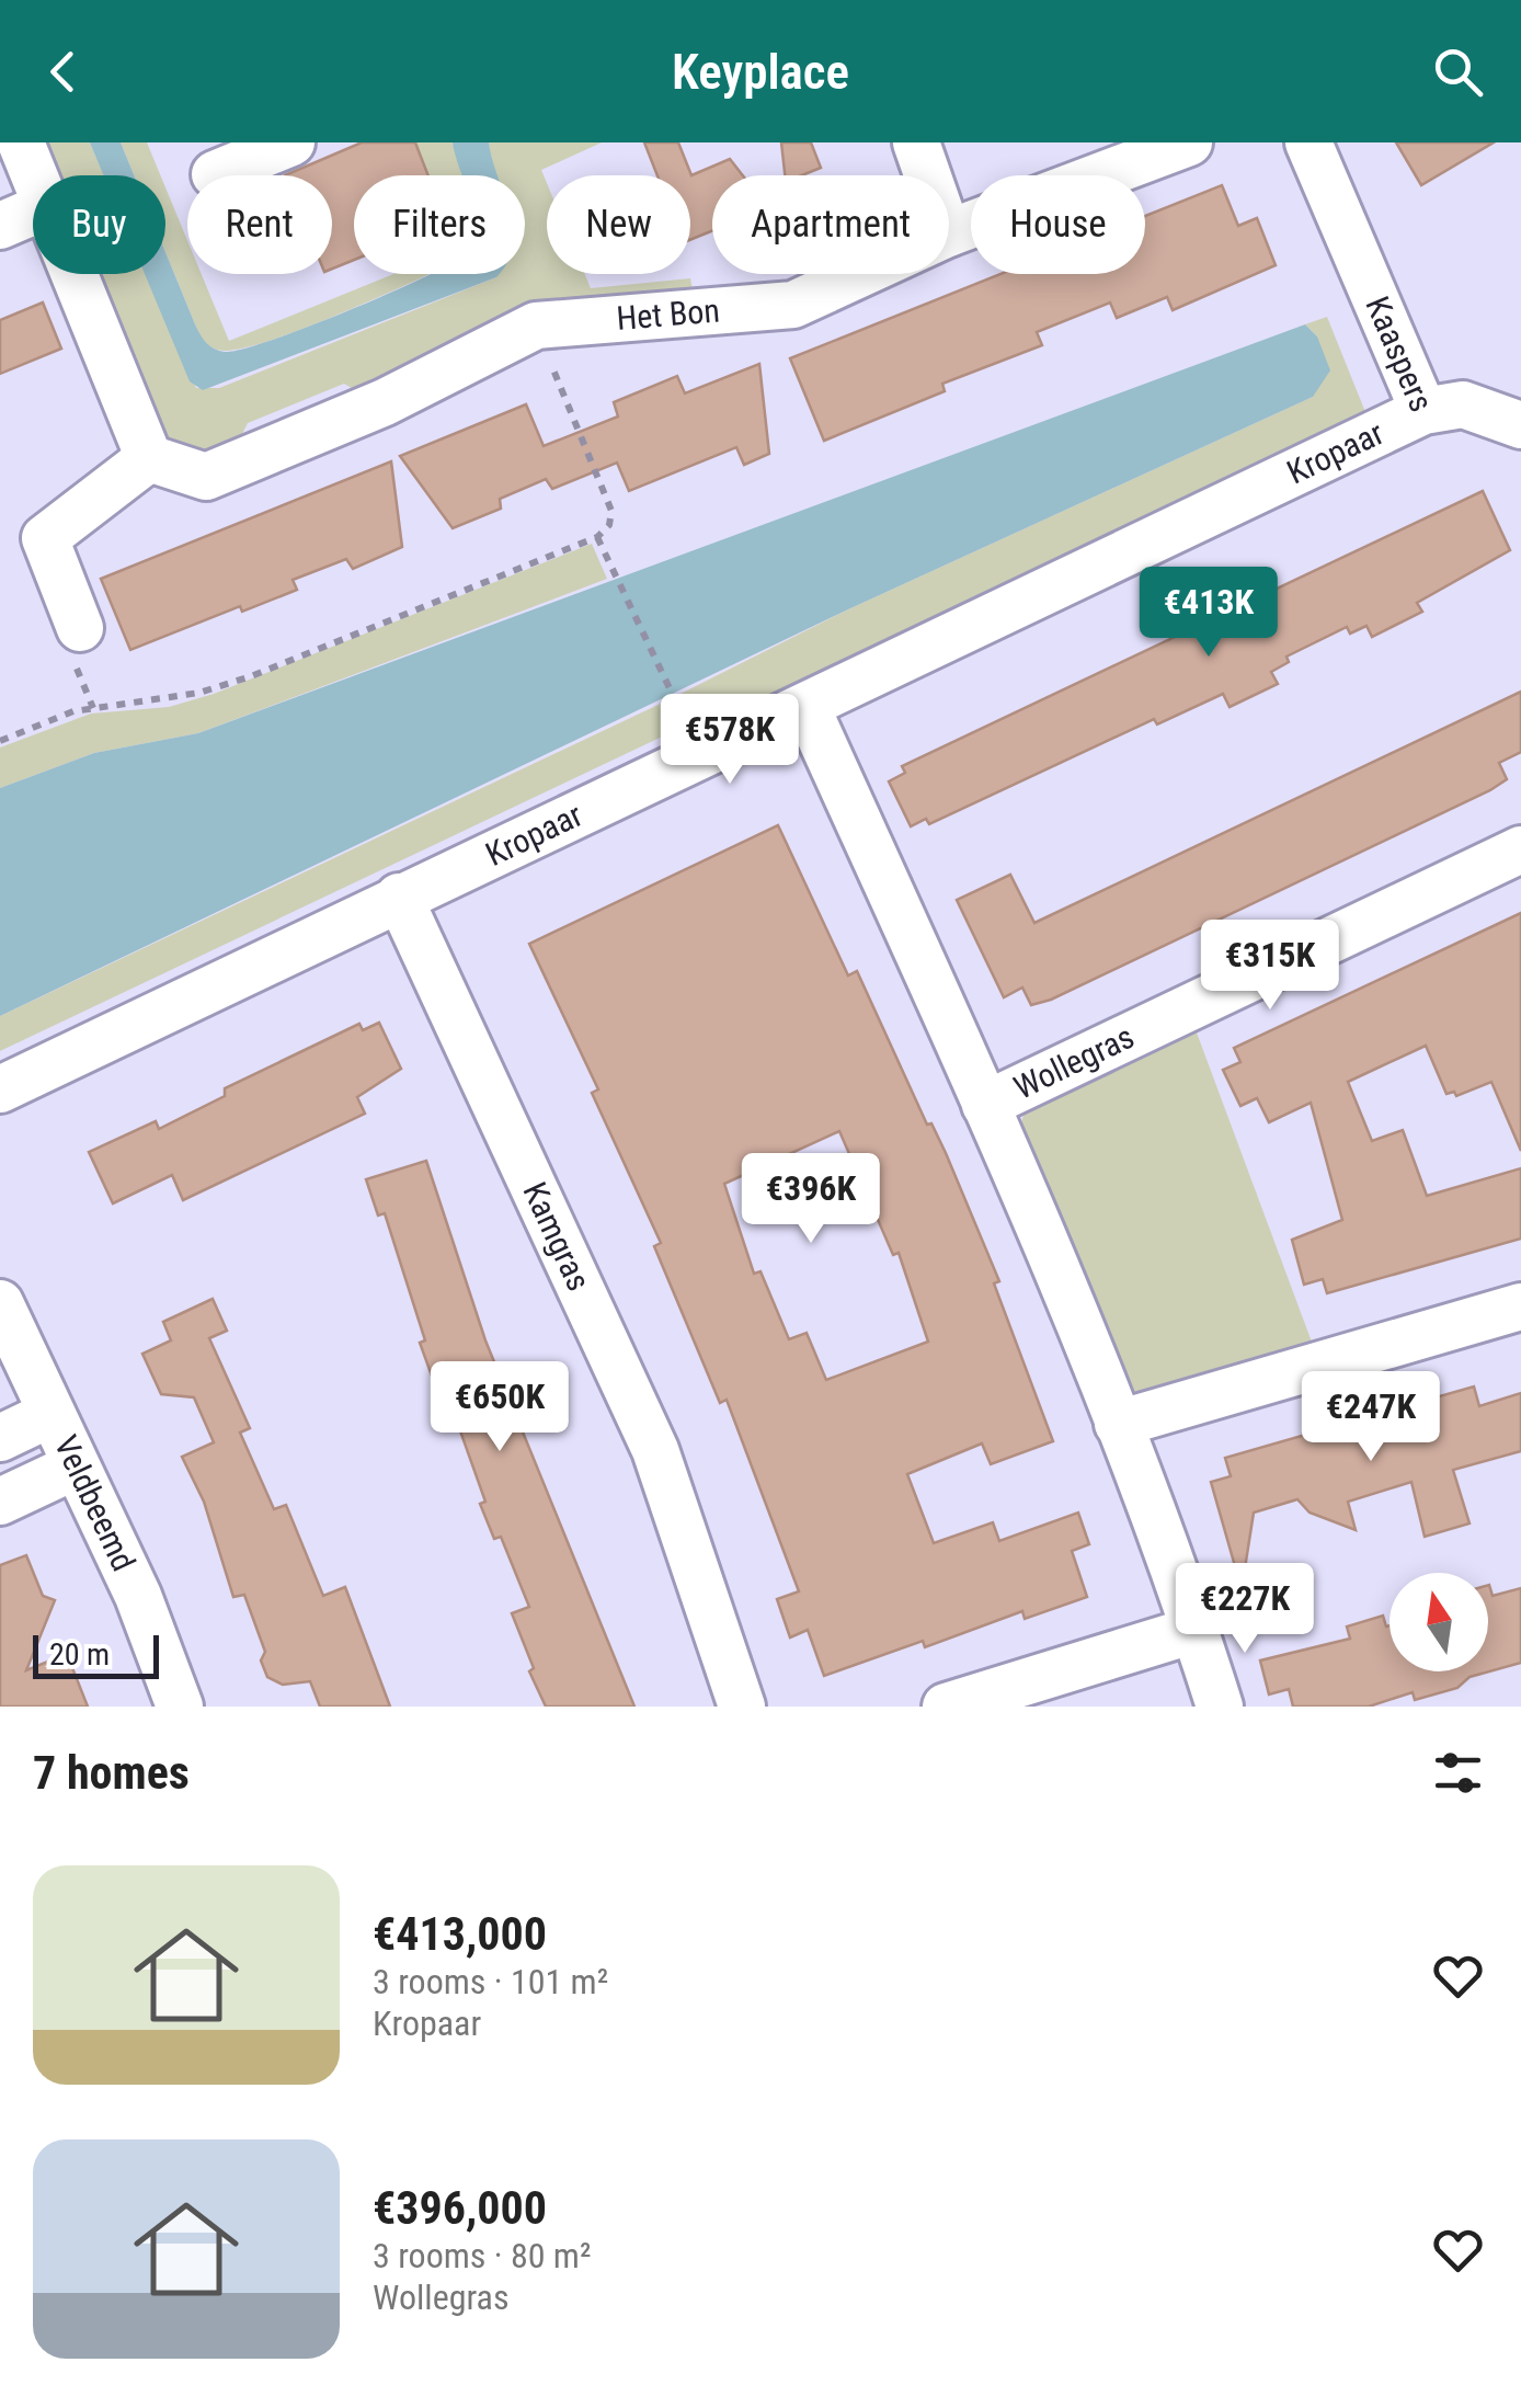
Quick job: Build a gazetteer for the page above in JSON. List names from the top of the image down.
{
  "streets": {
    "street": [
      "Het Bon",
      "Kaaspers",
      "Kropaar",
      "Wollegras",
      "Kamgras",
      "Veldbeemd"
    ]
  },
  "crossings": [
    ["Kaaspers", "Kropaar"],
    ["Kropaar", "Wollegras"],
    ["Kropaar", "Kamgras"]
  ],
  "scale_bar": "20 m",
  "north": "top",
  "page": {
    "header": "Keyplace",
    "chip": [
      "Buy",
      "Rent",
      "Filters",
      "New",
      "Apartment",
      "House"
    ],
    "price": [
      "€413K",
      "€578K",
      "€315K",
      "€396K",
      "€650K",
      "€247K",
      "€227K"
    ],
    "scale": "20 m",
    "heading": "7 homes",
    "list": [
      {
        "name": "€413,000",
        "note": "3 rooms · 101 m² · Kropaar"
      },
      {
        "name": "€396,000",
        "note": "3 rooms · 80 m² · Wollegras"
      }
    ]
  }
}
